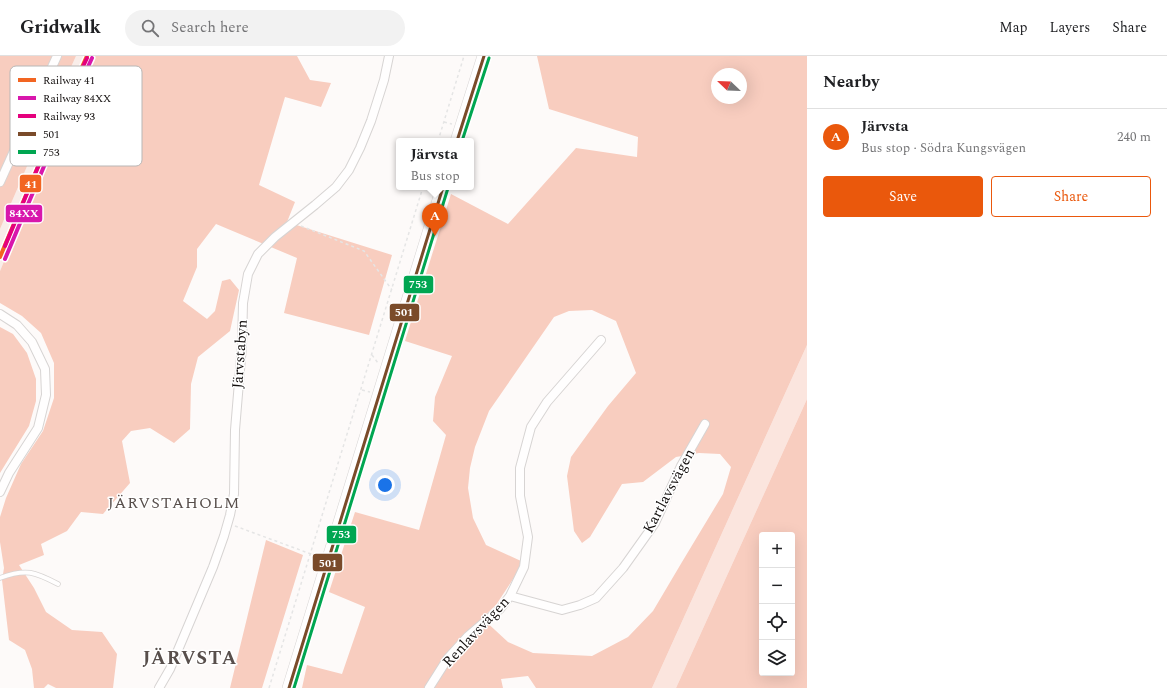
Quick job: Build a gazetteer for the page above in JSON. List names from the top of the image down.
{
  "streets": {
    "street": ["Järvstabyn", "Kartlavsvägen", "Renlavsvägen"]
  },
  "crossings": [
    ["Kartlavsvägen", "Renlavsvägen"]
  ],
  "districts": ["JÄRVSTAHOLM", "JÄRVSTA"],
  "lines": [
    "rail line 41",
    "transit line 501",
    "rail line 84XX",
    "rail line 93",
    "transit line 753"
  ],
  "legend": [
    "Railway 41",
    "Railway 84XX",
    "Railway 93",
    "501",
    "753"
  ],
  "north": "top left",
  "page": {
    "header": "Gridwalk",
    "search": "Search here",
    "nav": ["Map", "Layers", "Share"],
    "heading": "Nearby",
    "list": [
      {
        "mark": "A",
        "name": "Järvsta",
        "note": "Bus stop · Södra Kungsvägen",
        "value": "240 m"
      }
    ],
    "popup": ["Järvsta", "Bus stop"],
    "buttons": ["Save", "Share"],
    "pins": "A",
    "map_buttons": ["+", "−"]
  }
}
